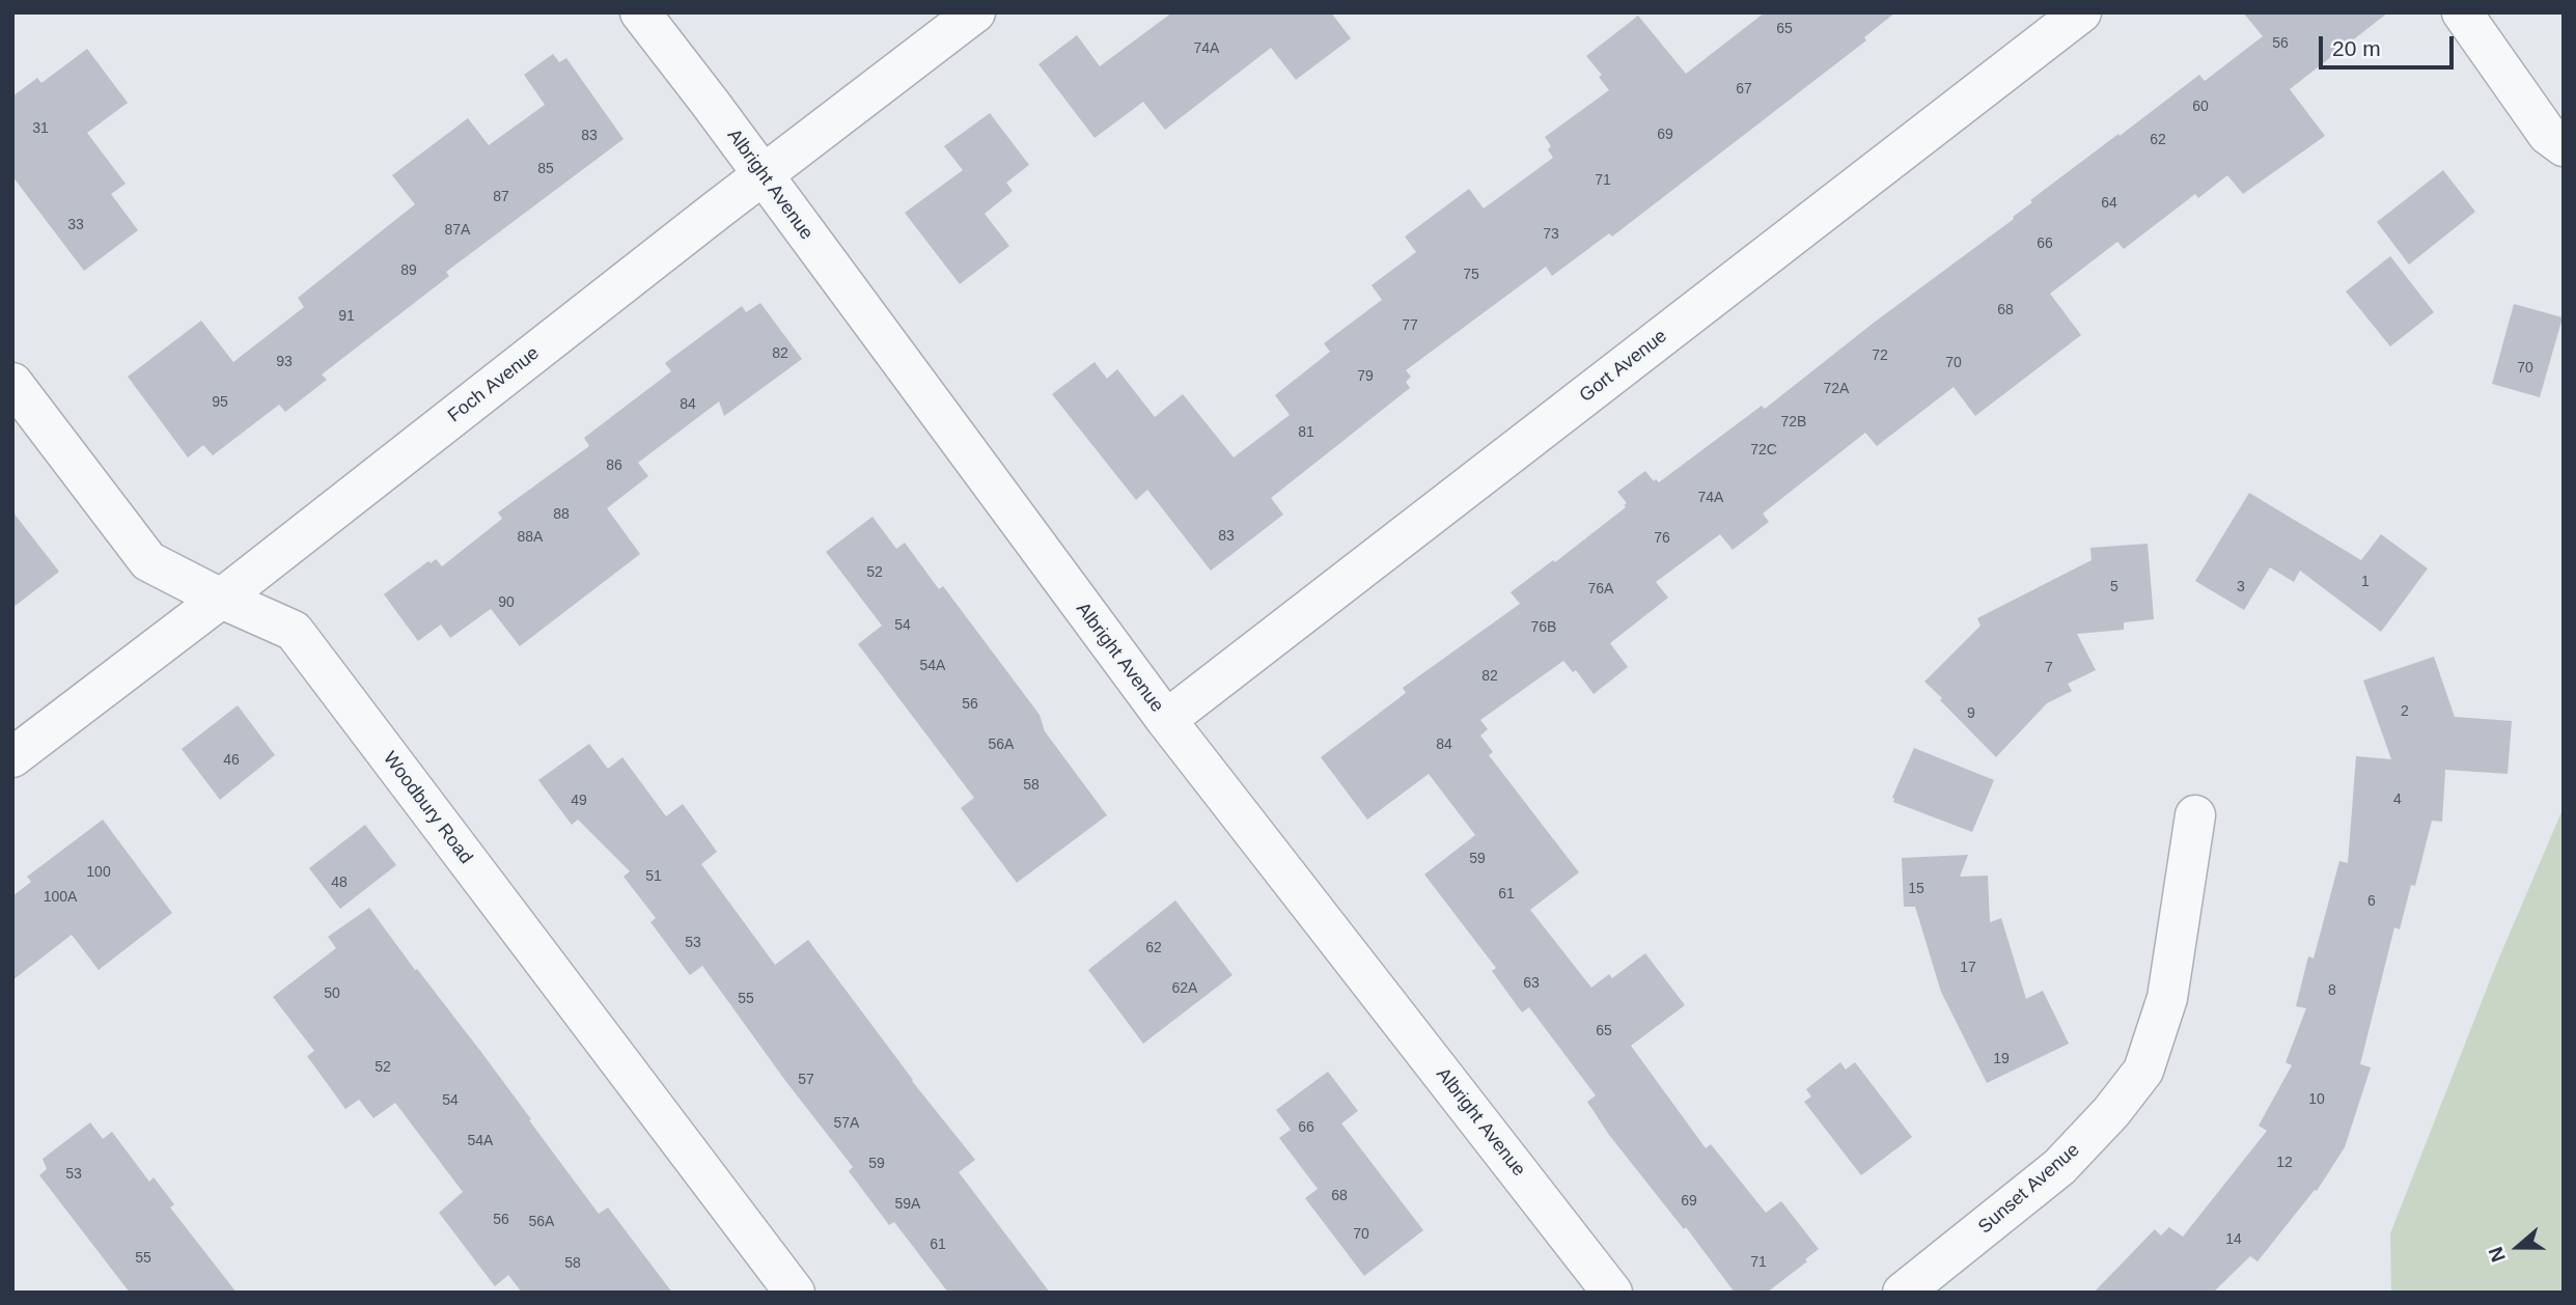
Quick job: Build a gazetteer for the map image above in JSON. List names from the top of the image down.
{
  "streets": {
    "street": [
      "Albright Avenue",
      "Gort Avenue",
      "Foch Avenue",
      "Woodbury Road",
      "Sunset Avenue"
    ]
  },
  "crossings": [
    ["Albright Avenue", "Gort Avenue"],
    ["Albright Avenue", "Foch Avenue"],
    ["Foch Avenue", "Woodbury Road"]
  ],
  "house_numbers": [
    "65",
    "56",
    "74A",
    "67",
    "60",
    "31",
    "69",
    "83",
    "62",
    "85",
    "71",
    "87",
    "64",
    "33",
    "87A",
    "73",
    "66",
    "89",
    "75",
    "68",
    "91",
    "77",
    "82",
    "72",
    "93",
    "70",
    "70",
    "79",
    "72A",
    "95",
    "84",
    "72B",
    "81",
    "72C",
    "86",
    "74A",
    "88",
    "83",
    "88A",
    "76",
    "52",
    "1",
    "5",
    "3",
    "76A",
    "90",
    "54",
    "76B",
    "54A",
    "7",
    "82",
    "56",
    "2",
    "9",
    "56A",
    "84",
    "46",
    "58",
    "4",
    "49",
    "59",
    "100",
    "51",
    "48",
    "15",
    "61",
    "100A",
    "6",
    "53",
    "62",
    "17",
    "63",
    "62A",
    "8",
    "50",
    "55",
    "65",
    "19",
    "52",
    "57",
    "10",
    "54",
    "57A",
    "66",
    "54A",
    "12",
    "59",
    "53",
    "68",
    "69",
    "59A",
    "56",
    "56A",
    "70",
    "14",
    "61",
    "55",
    "71",
    "58"
  ],
  "scale_bar": "20 m",
  "north": "left"
}
